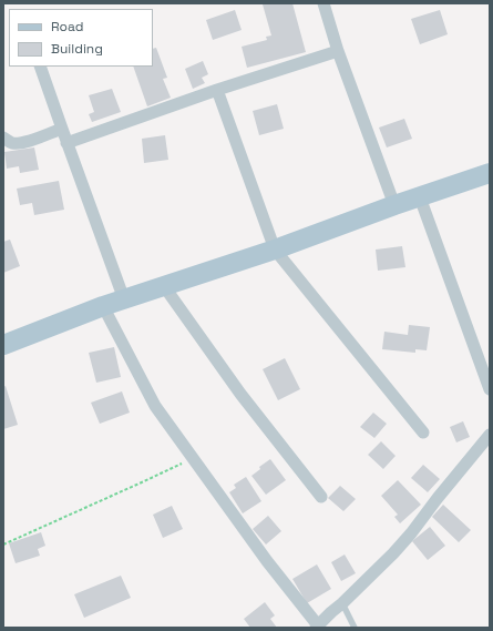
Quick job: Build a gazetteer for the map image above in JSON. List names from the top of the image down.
{
  "legend": ["Road", "Building"]
}
